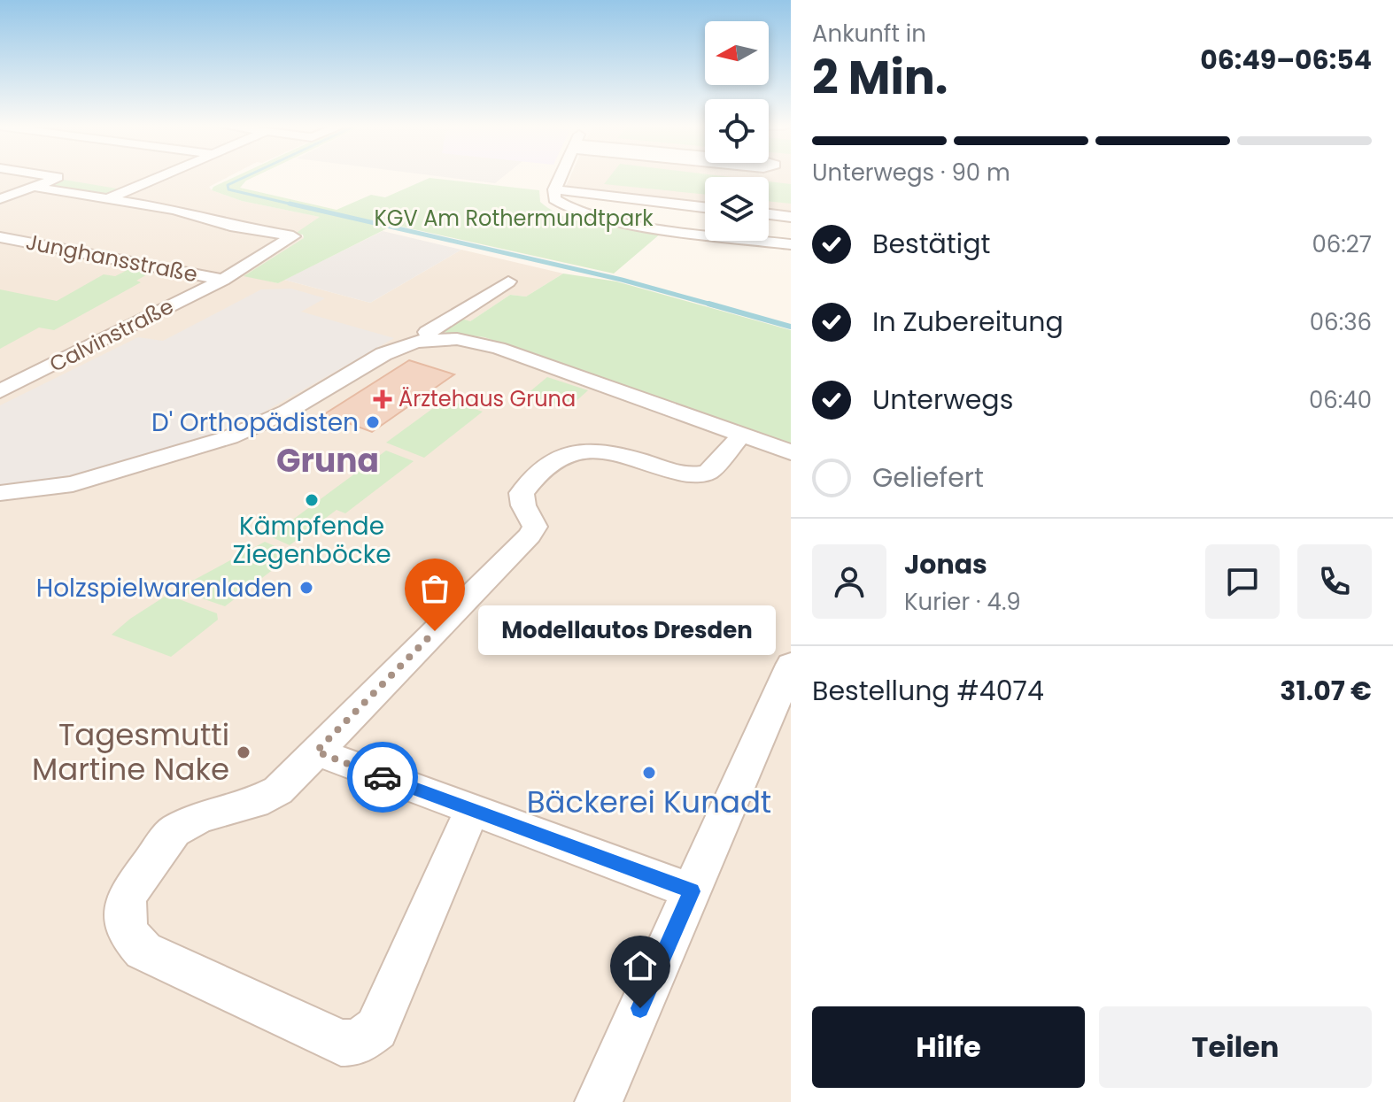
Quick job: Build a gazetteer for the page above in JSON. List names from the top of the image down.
{
  "streets": {
    "street": ["Junghansstraße", "Calvinstraße"]
  },
  "crossings": [
    ["Junghansstraße", "Calvinstraße"]
  ],
  "districts": ["Gruna"],
  "parks": ["KGV Am Rothermundtpark"],
  "places": {
    "health": ["Ärztehaus Gruna"],
    "other": [
      "D' Orthopädisten",
      "Kämpfende Ziegenböcke",
      "Holzspielwarenladen",
      "Modellautos Dresden",
      "Tagesmutti Martine Nake",
      "Bäckerei Kunadt"
    ]
  },
  "north": "left",
  "page": {
    "heading": ["2 Min.", "Ankunft in", "06:49–06:54"],
    "panel": [
      "Jonas",
      "Kurier · 4.9",
      "Bestellung #4074",
      "31.07 €"
    ],
    "bar": "Unterwegs · 90 m",
    "list": [
      ["Bestätigt", "06:27"],
      ["In Zubereitung", "06:36"],
      ["Unterwegs", "06:40"],
      "Geliefert"
    ],
    "bubble": "Modellautos Dresden",
    "buttons": ["Hilfe", "Teilen"]
  }
}
